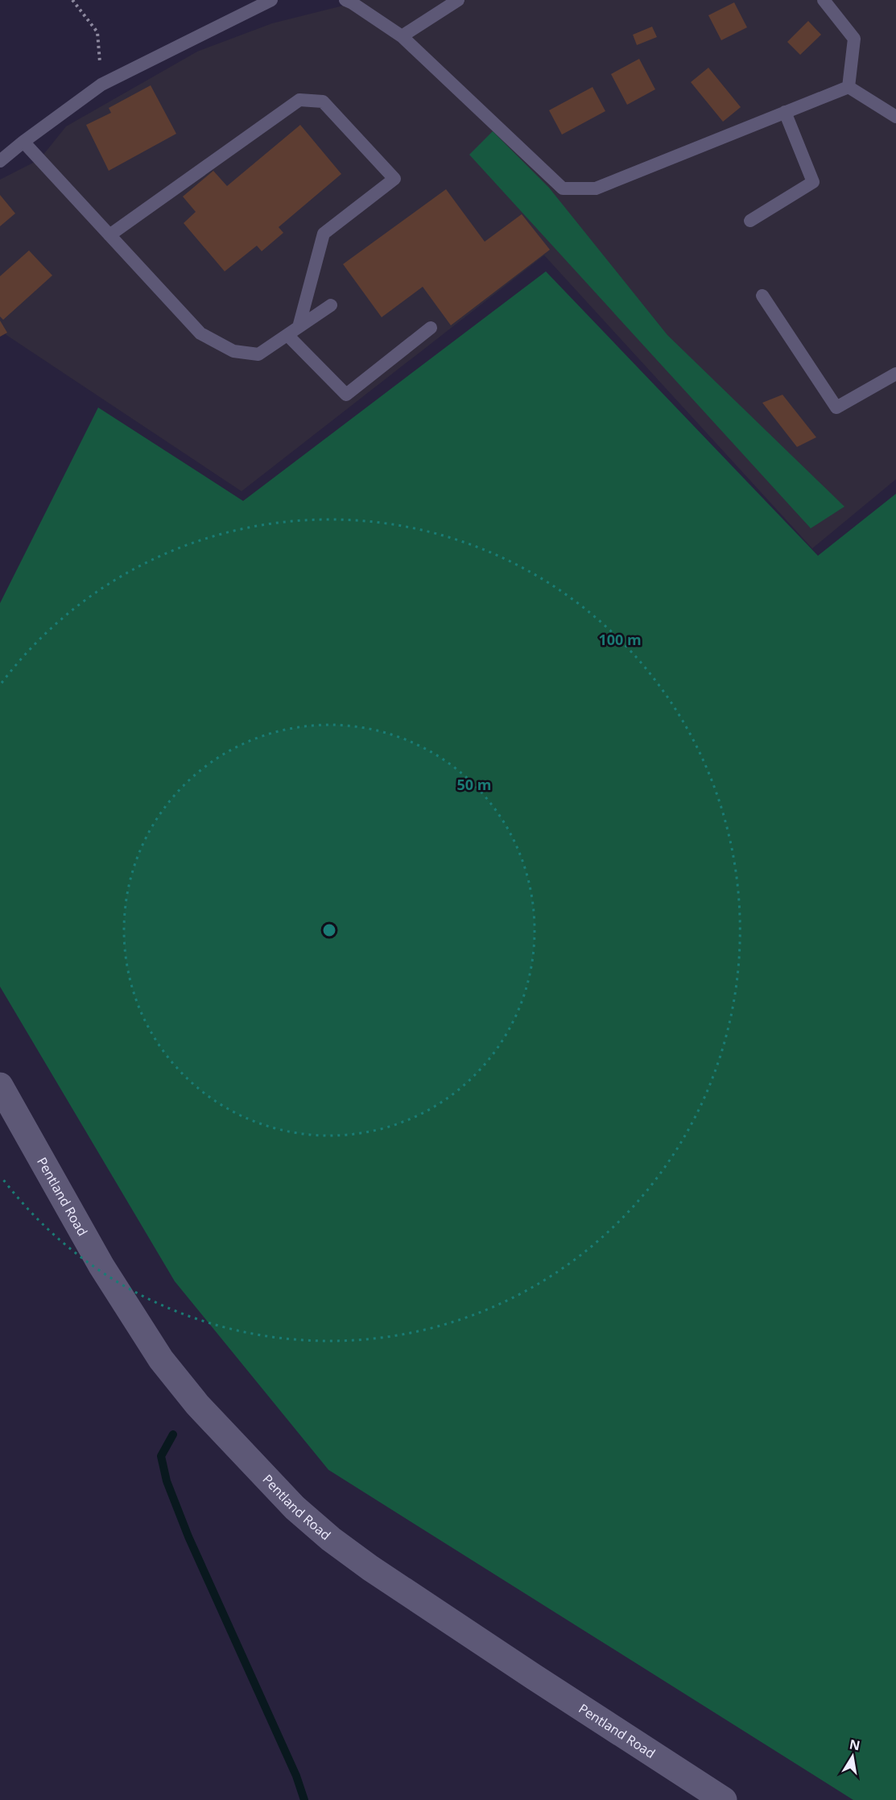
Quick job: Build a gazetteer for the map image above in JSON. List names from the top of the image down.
{
  "streets": {
    "street": ["Pentland Road"]
  },
  "north": "top",
  "rings": ["100 m", "50 m"]
}
